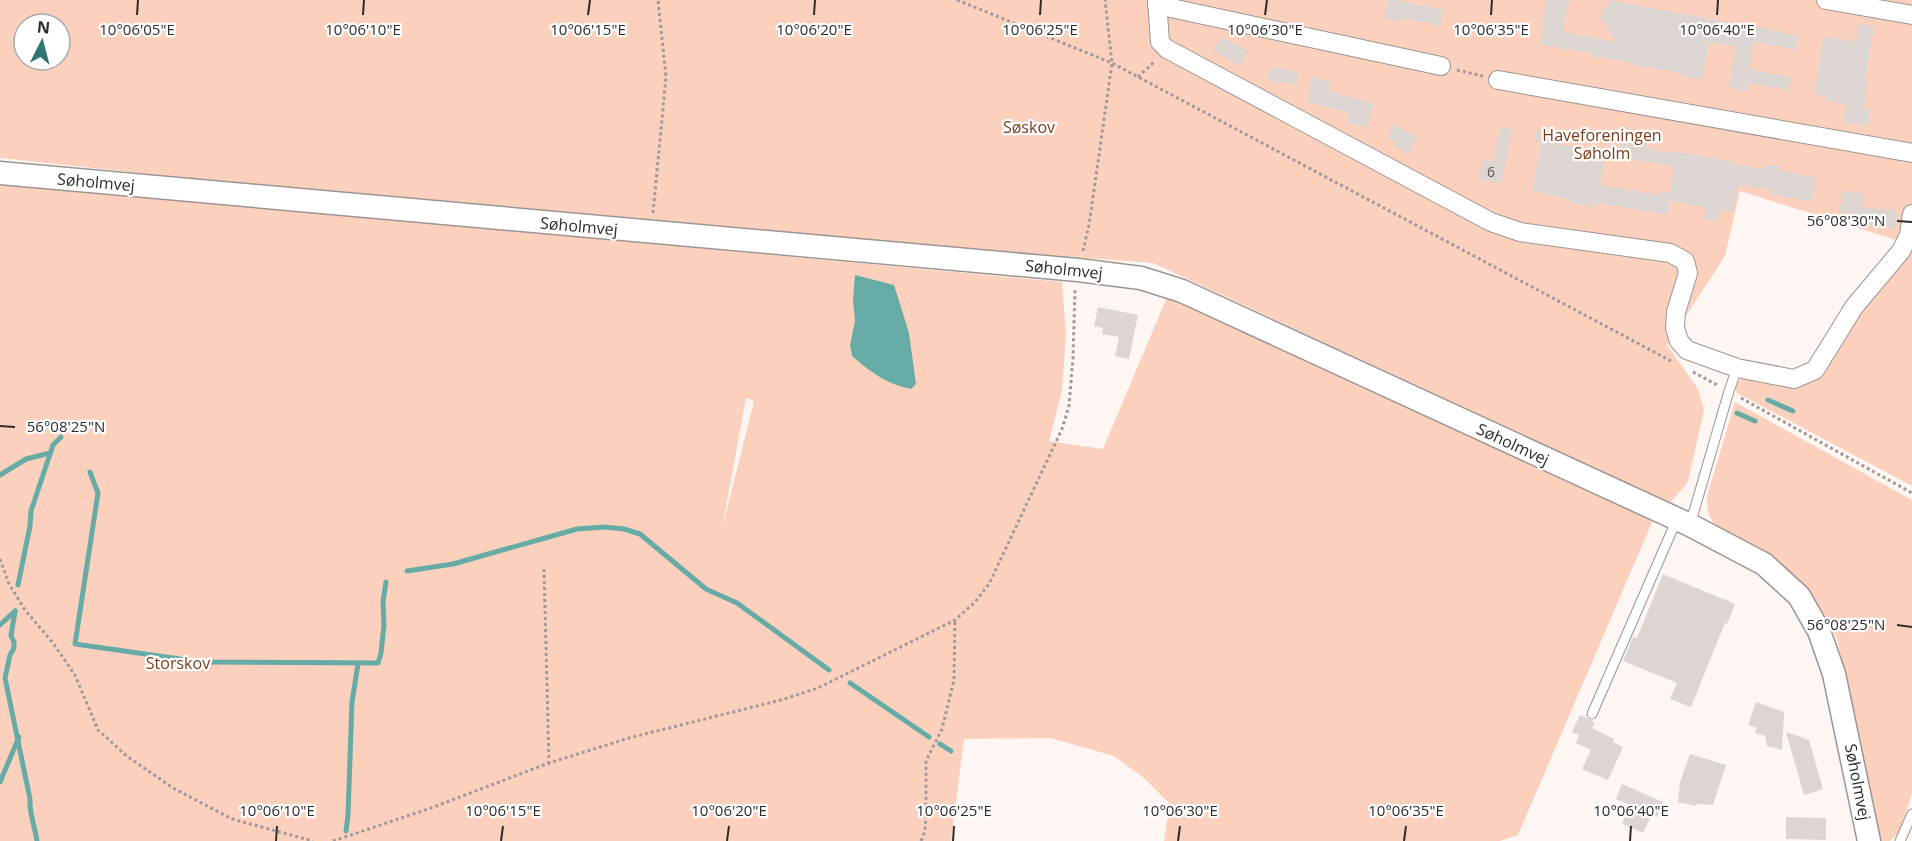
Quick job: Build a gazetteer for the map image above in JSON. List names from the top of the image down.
{
  "streets": {
    "street": ["Søholmvej"]
  },
  "parks": ["Søskov", "Haveforeningen Søholm", "Storskov"],
  "house_numbers": ["6"],
  "north": "top",
  "coordinates": [
    "10°06'05\"E",
    "10°06'10\"E",
    "10°06'15\"E",
    "10°06'20\"E",
    "10°06'25\"E",
    "10°06'30\"E",
    "10°06'35\"E",
    "10°06'40\"E",
    "56°08'30\"N",
    "56°08'25\"N"
  ]
}
